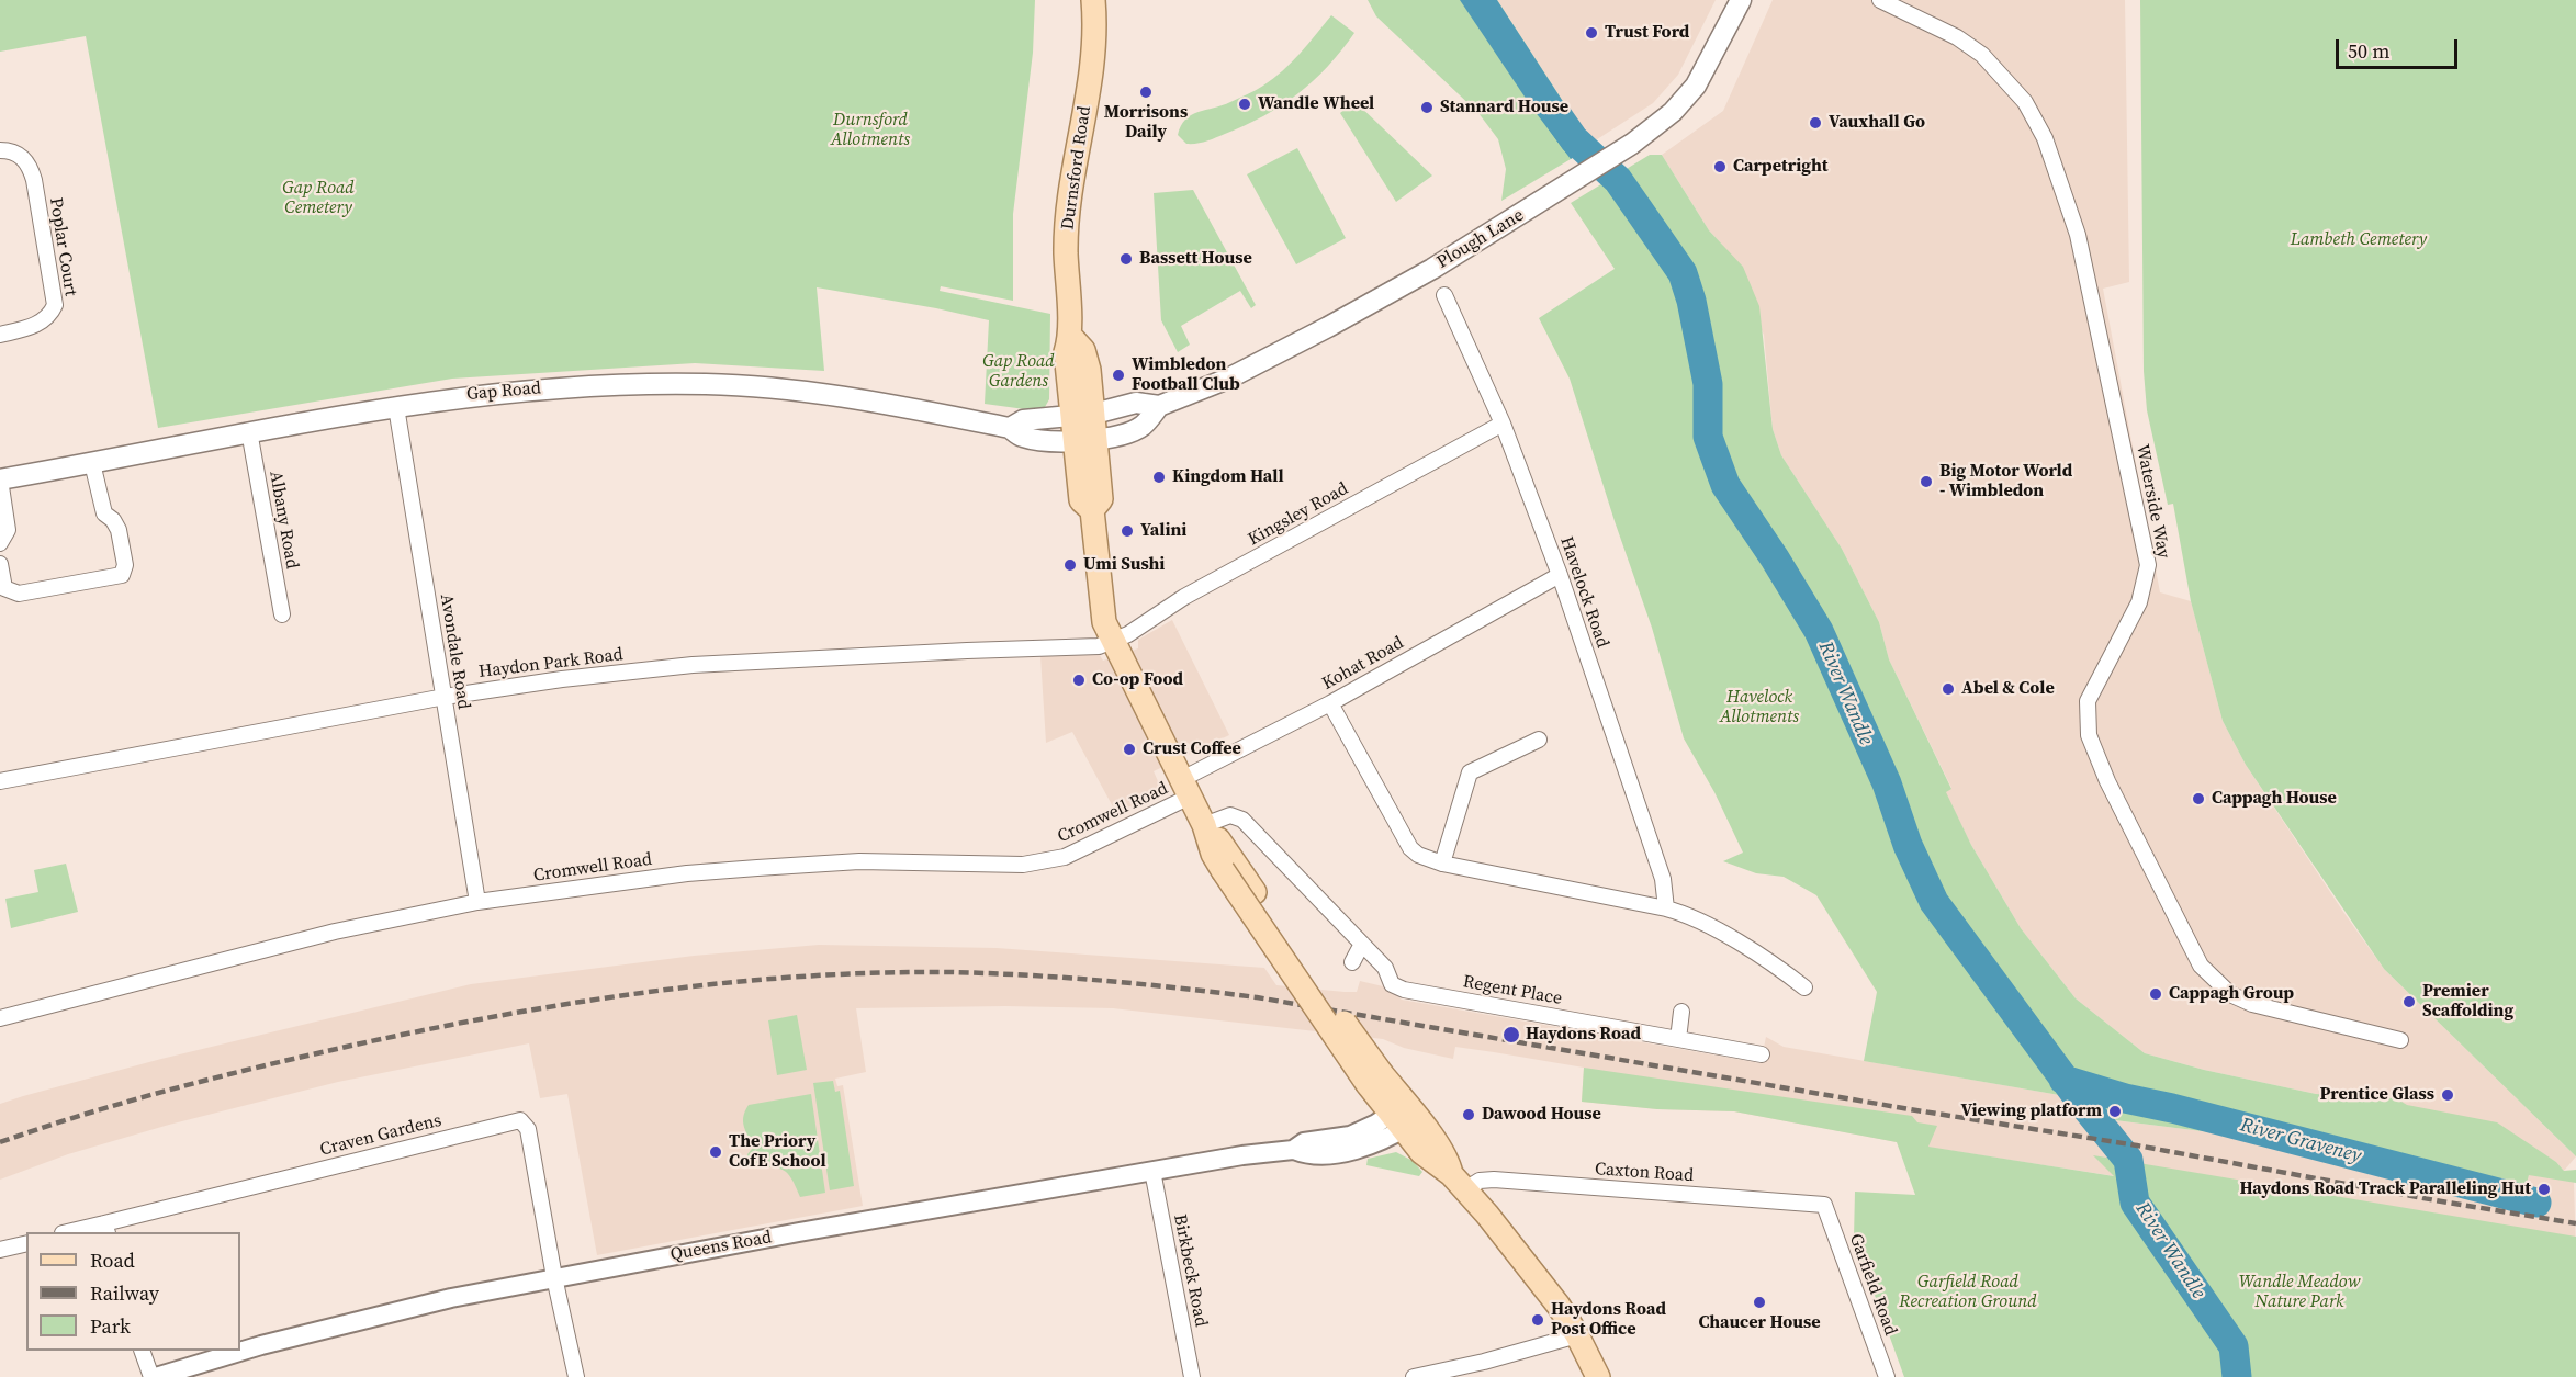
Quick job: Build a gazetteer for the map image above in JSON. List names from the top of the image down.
{
  "streets": {
    "main road": ["Durnsford Road", "Plough Lane", "Gap Road"],
    "street": [
      "Poplar Court",
      "Waterside Way",
      "Kingsley Road",
      "Albany Road",
      "Havelock Road",
      "Avondale Road",
      "Haydon Park Road",
      "Kohat Road",
      "Cromwell Road",
      "Regent Place",
      "Craven Gardens",
      "Caxton Road",
      "Queens Road",
      "Birkbeck Road",
      "Garfield Road"
    ]
  },
  "crossings": [
    ["Durnsford Road", "Plough Lane"],
    ["Durnsford Road", "Gap Road"],
    ["Plough Lane", "Gap Road"],
    ["Gap Road", "Albany Road"],
    ["Gap Road", "Avondale Road"],
    ["Kingsley Road", "Havelock Road"],
    ["Kingsley Road", "Haydon Park Road"],
    ["Havelock Road", "Kohat Road"],
    ["Avondale Road", "Haydon Park Road"],
    ["Avondale Road", "Cromwell Road"],
    ["Kohat Road", "Cromwell Road"],
    ["Craven Gardens", "Queens Road"],
    ["Caxton Road", "Garfield Road"],
    ["Queens Road", "Birkbeck Road"]
  ],
  "water": ["River Wandle", "River Graveney"],
  "parks": [
    "Durnsford Allotments",
    "Gap Road Cemetery",
    "Lambeth Cemetery",
    "Gap Road Gardens",
    "Havelock Allotments",
    "Garfield Road Recreation Ground",
    "Wandle Meadow Nature Park"
  ],
  "places": [
    "Trust Ford",
    "Morrisons Daily",
    "Wandle Wheel",
    "Stannard House",
    "Vauxhall Go",
    "Carpetright",
    "Bassett House",
    "Wimbledon Football Club",
    "Kingdom Hall",
    "Big Motor World - Wimbledon",
    "Yalini",
    "Umi Sushi",
    "Co-op Food",
    "Abel & Cole",
    "Crust Coffee",
    "Cappagh House",
    "Cappagh Group",
    "Premier Scaffolding",
    "Haydons Road",
    "Prentice Glass",
    "Viewing platform",
    "Dawood House",
    "The Priory CofE School",
    "Haydons Road Track Paralleling Hut",
    "Chaucer House",
    "Haydons Road Post Office"
  ],
  "legend": ["Road", "Railway", "Park"],
  "scale_bar": "50 m"
}
